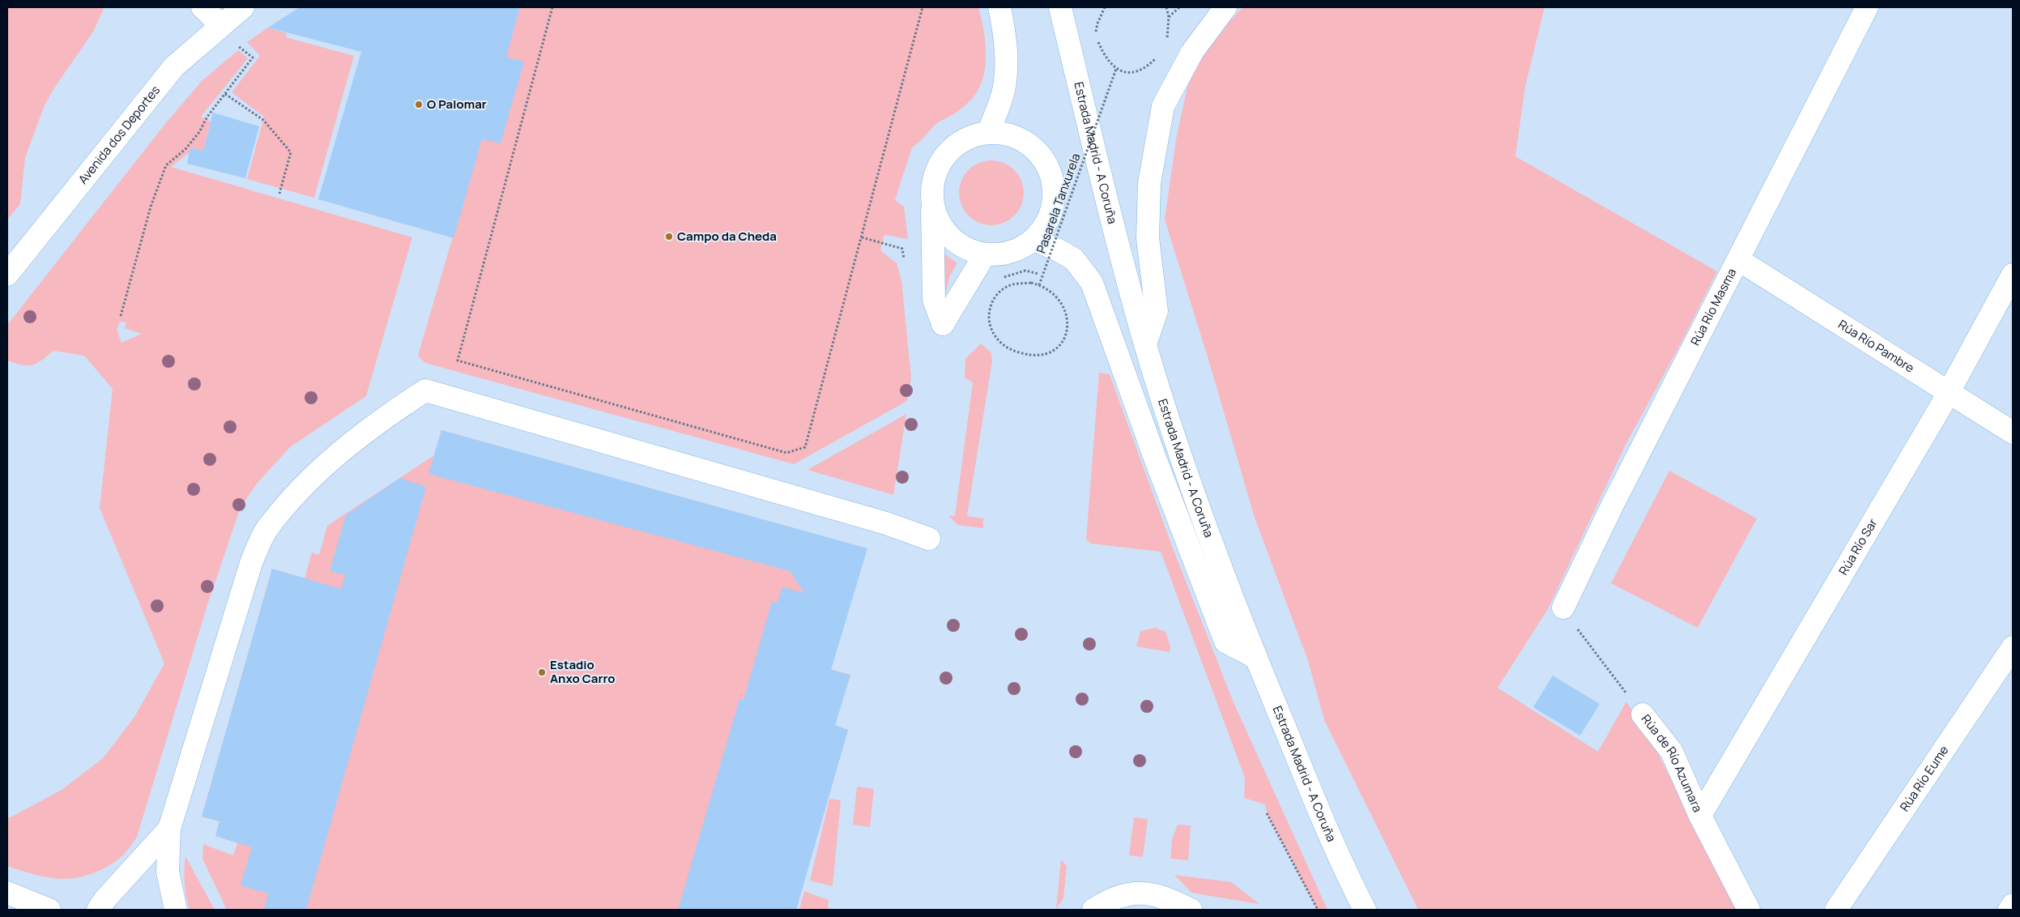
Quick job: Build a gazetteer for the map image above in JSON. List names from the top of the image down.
{
  "streets": {
    "main road": [
      "Avenida dos Deportes",
      "Estrada Madrid - A Coruña",
      "Rúa Río Masma",
      "Rúa Río Pambre",
      "Rúa Río Sar",
      "Rúa de Río Azumara",
      "Rúa Río Eume"
    ],
    "path": ["Pasarela Tanxurela"]
  },
  "crossings": [
    ["Rúa Río Masma", "Rúa Río Pambre"],
    ["Rúa Río Masma", "Rúa de Río Azumara"],
    ["Rúa Río Pambre", "Rúa Río Sar"],
    ["Rúa Río Sar", "Rúa de Río Azumara"]
  ],
  "places": ["O Palomar", "Campo da Cheda", "Estadio Anxo Carro"]
}
